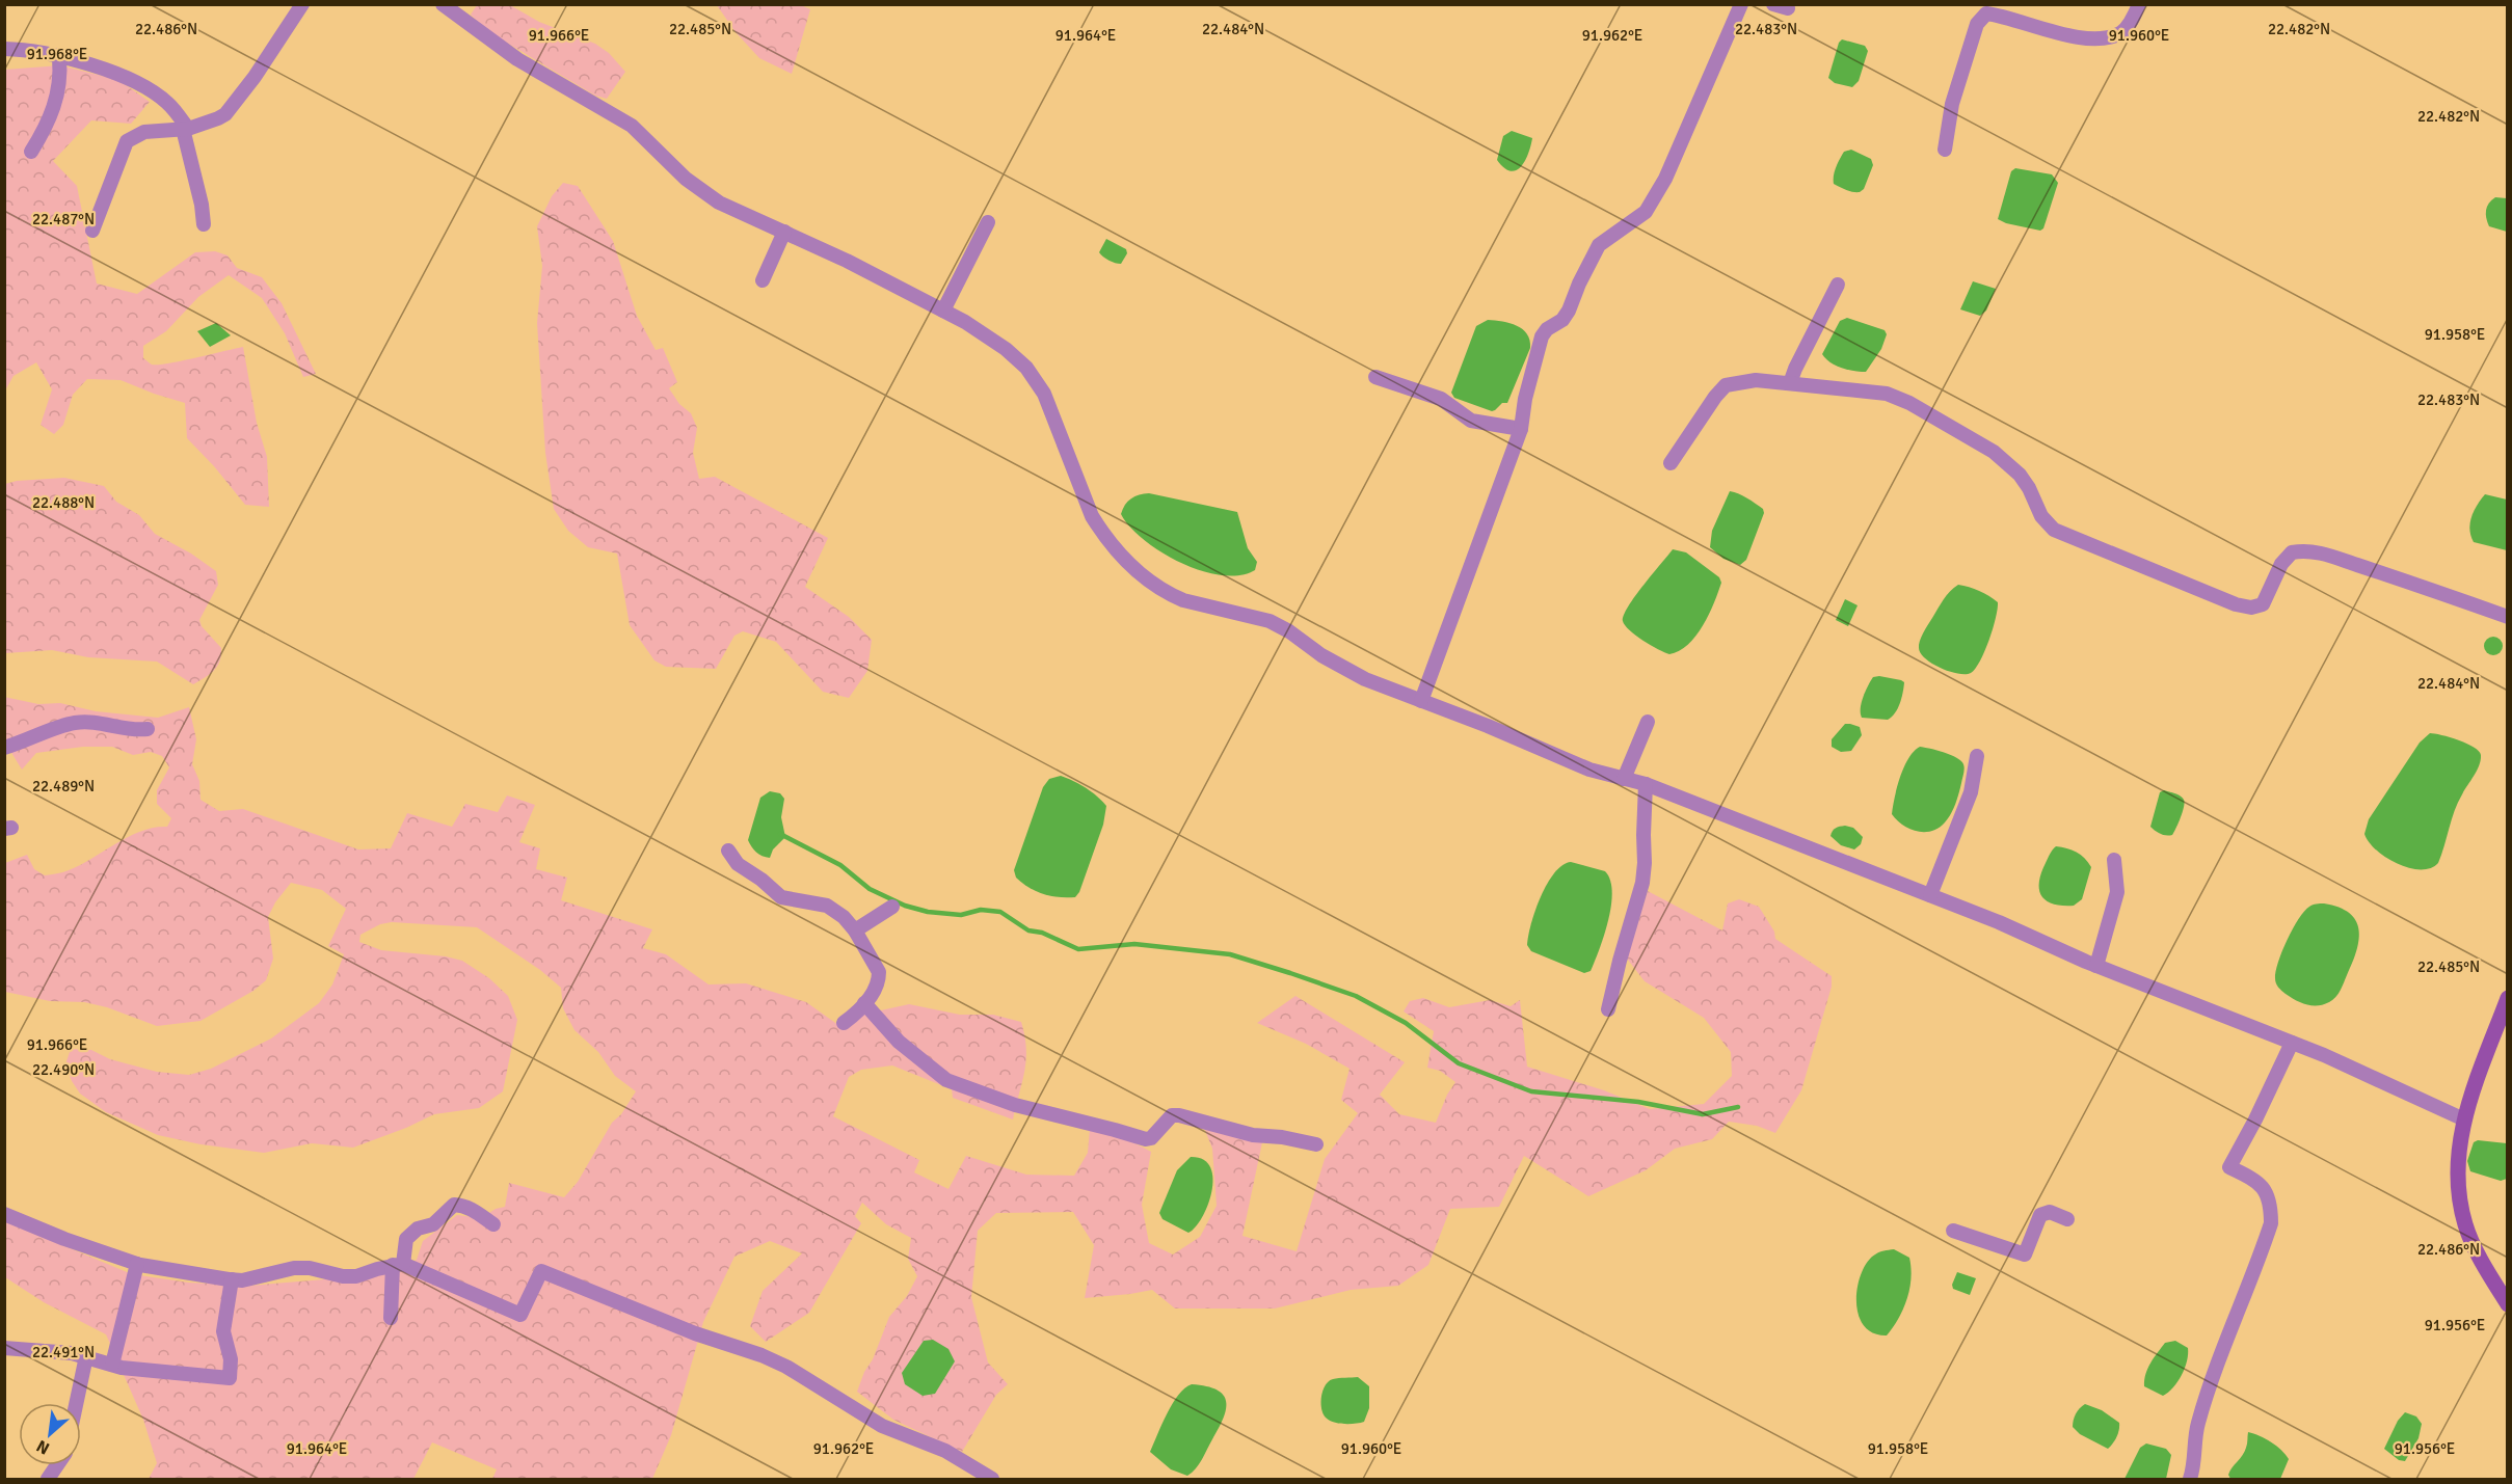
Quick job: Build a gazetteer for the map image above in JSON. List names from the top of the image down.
{
  "north": "bottom left",
  "coordinates": [
    "22.486°N",
    "22.485°N",
    "22.484°N",
    "22.482°N",
    "22.483°N",
    "91.966°E",
    "91.964°E",
    "91.962°E",
    "91.960°E",
    "91.968°E",
    "22.487°N",
    "91.958°E",
    "22.488°N",
    "22.489°N",
    "22.490°N",
    "91.956°E",
    "22.491°N"
  ]
}
